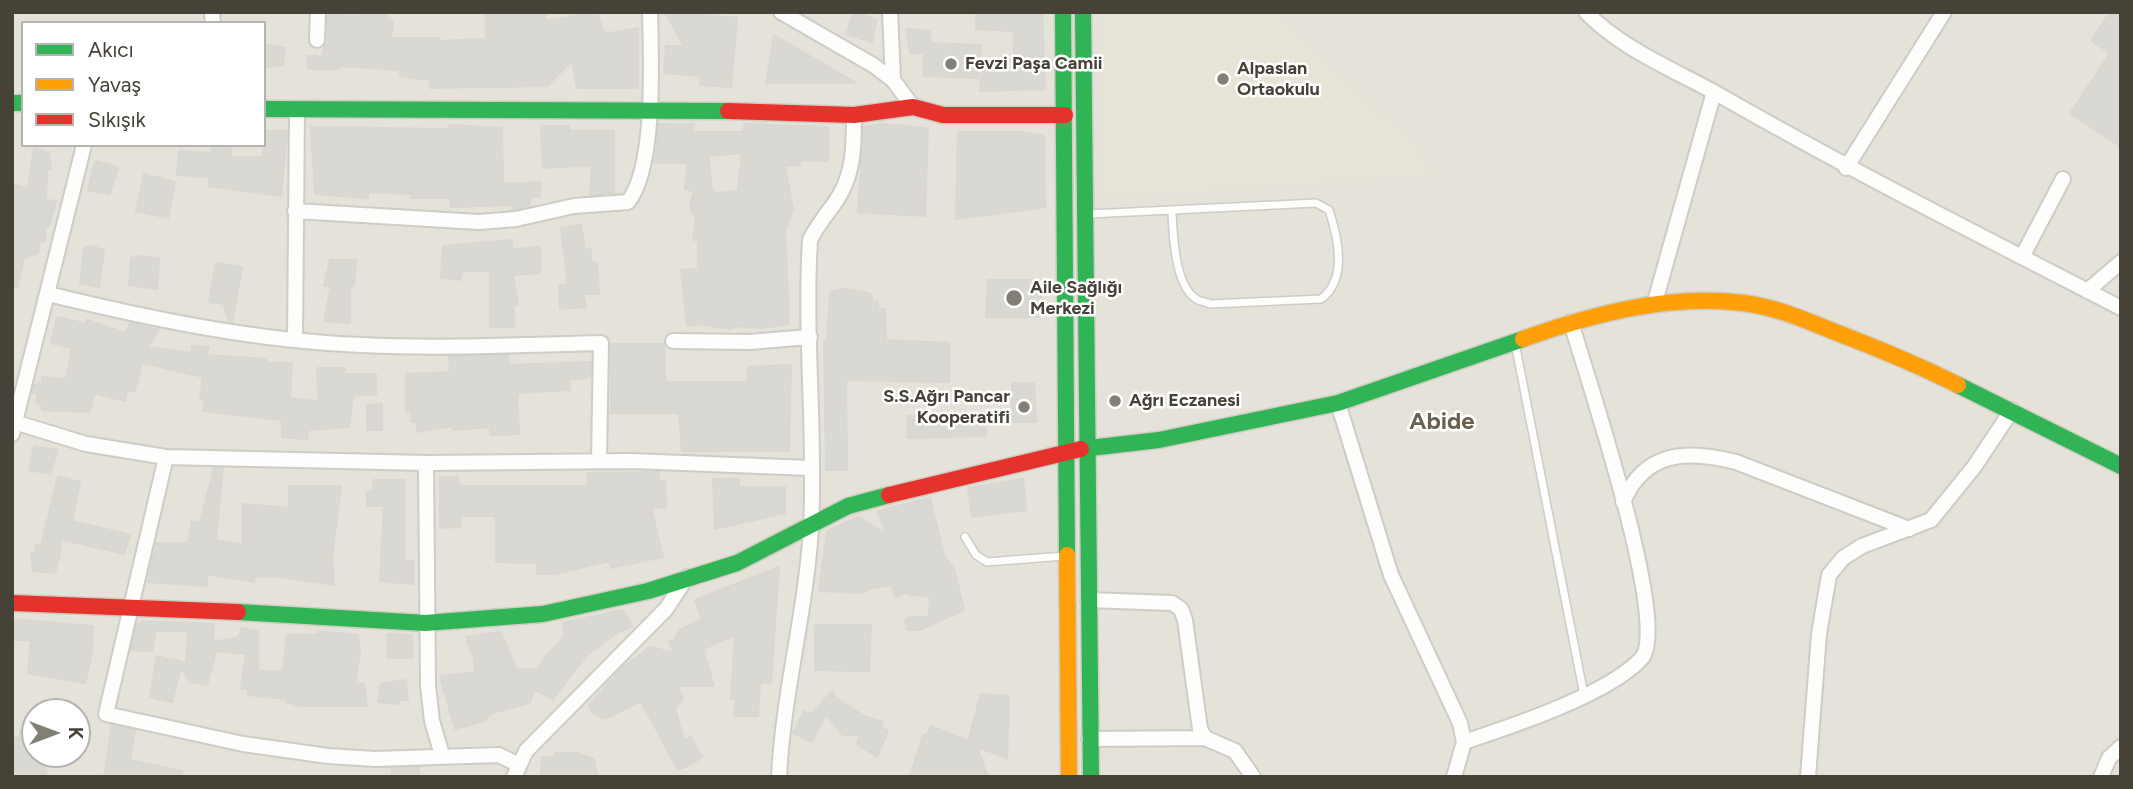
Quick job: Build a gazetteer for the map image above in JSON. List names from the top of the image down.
{
  "districts": ["Abide"],
  "places": [
    "Fevzi Paşa Camii",
    "Alpaslan Ortaokulu",
    "Aile Sağlığı Merkezi",
    "Ağrı Eczanesi",
    "S.S.Ağrı Pancar Kooperatifi"
  ],
  "legend": ["Akıcı", "Yavaş", "Sıkışık"],
  "north": "right"
}
